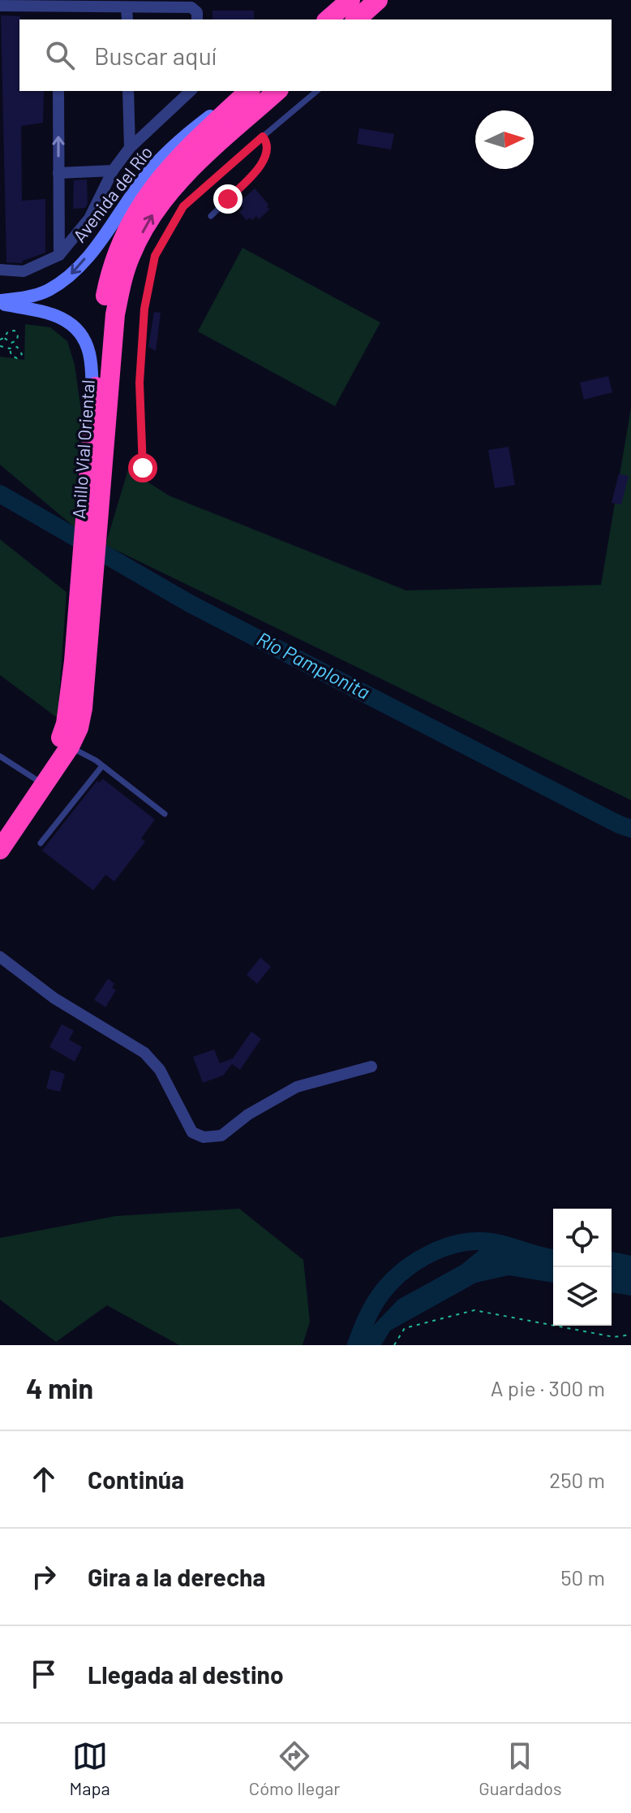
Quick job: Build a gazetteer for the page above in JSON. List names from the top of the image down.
{
  "streets": {
    "highway": ["Anillo Vial Oriental"],
    "main road": ["Avenida del Río"]
  },
  "crossings": [
    ["Avenida del Río", "Anillo Vial Oriental"]
  ],
  "one_way": ["Avenida del Río"],
  "water": ["Río Pamplonita"],
  "north": "right",
  "page": {
    "search": "Buscar aquí",
    "heading": ["4 min", "A pie · 300 m"],
    "list": [
      ["Continúa", "250 m"],
      ["Gira a la derecha", "50 m"],
      "Llegada al destino"
    ],
    "nav": ["Mapa", "Cómo llegar", "Guardados"]
  }
}
